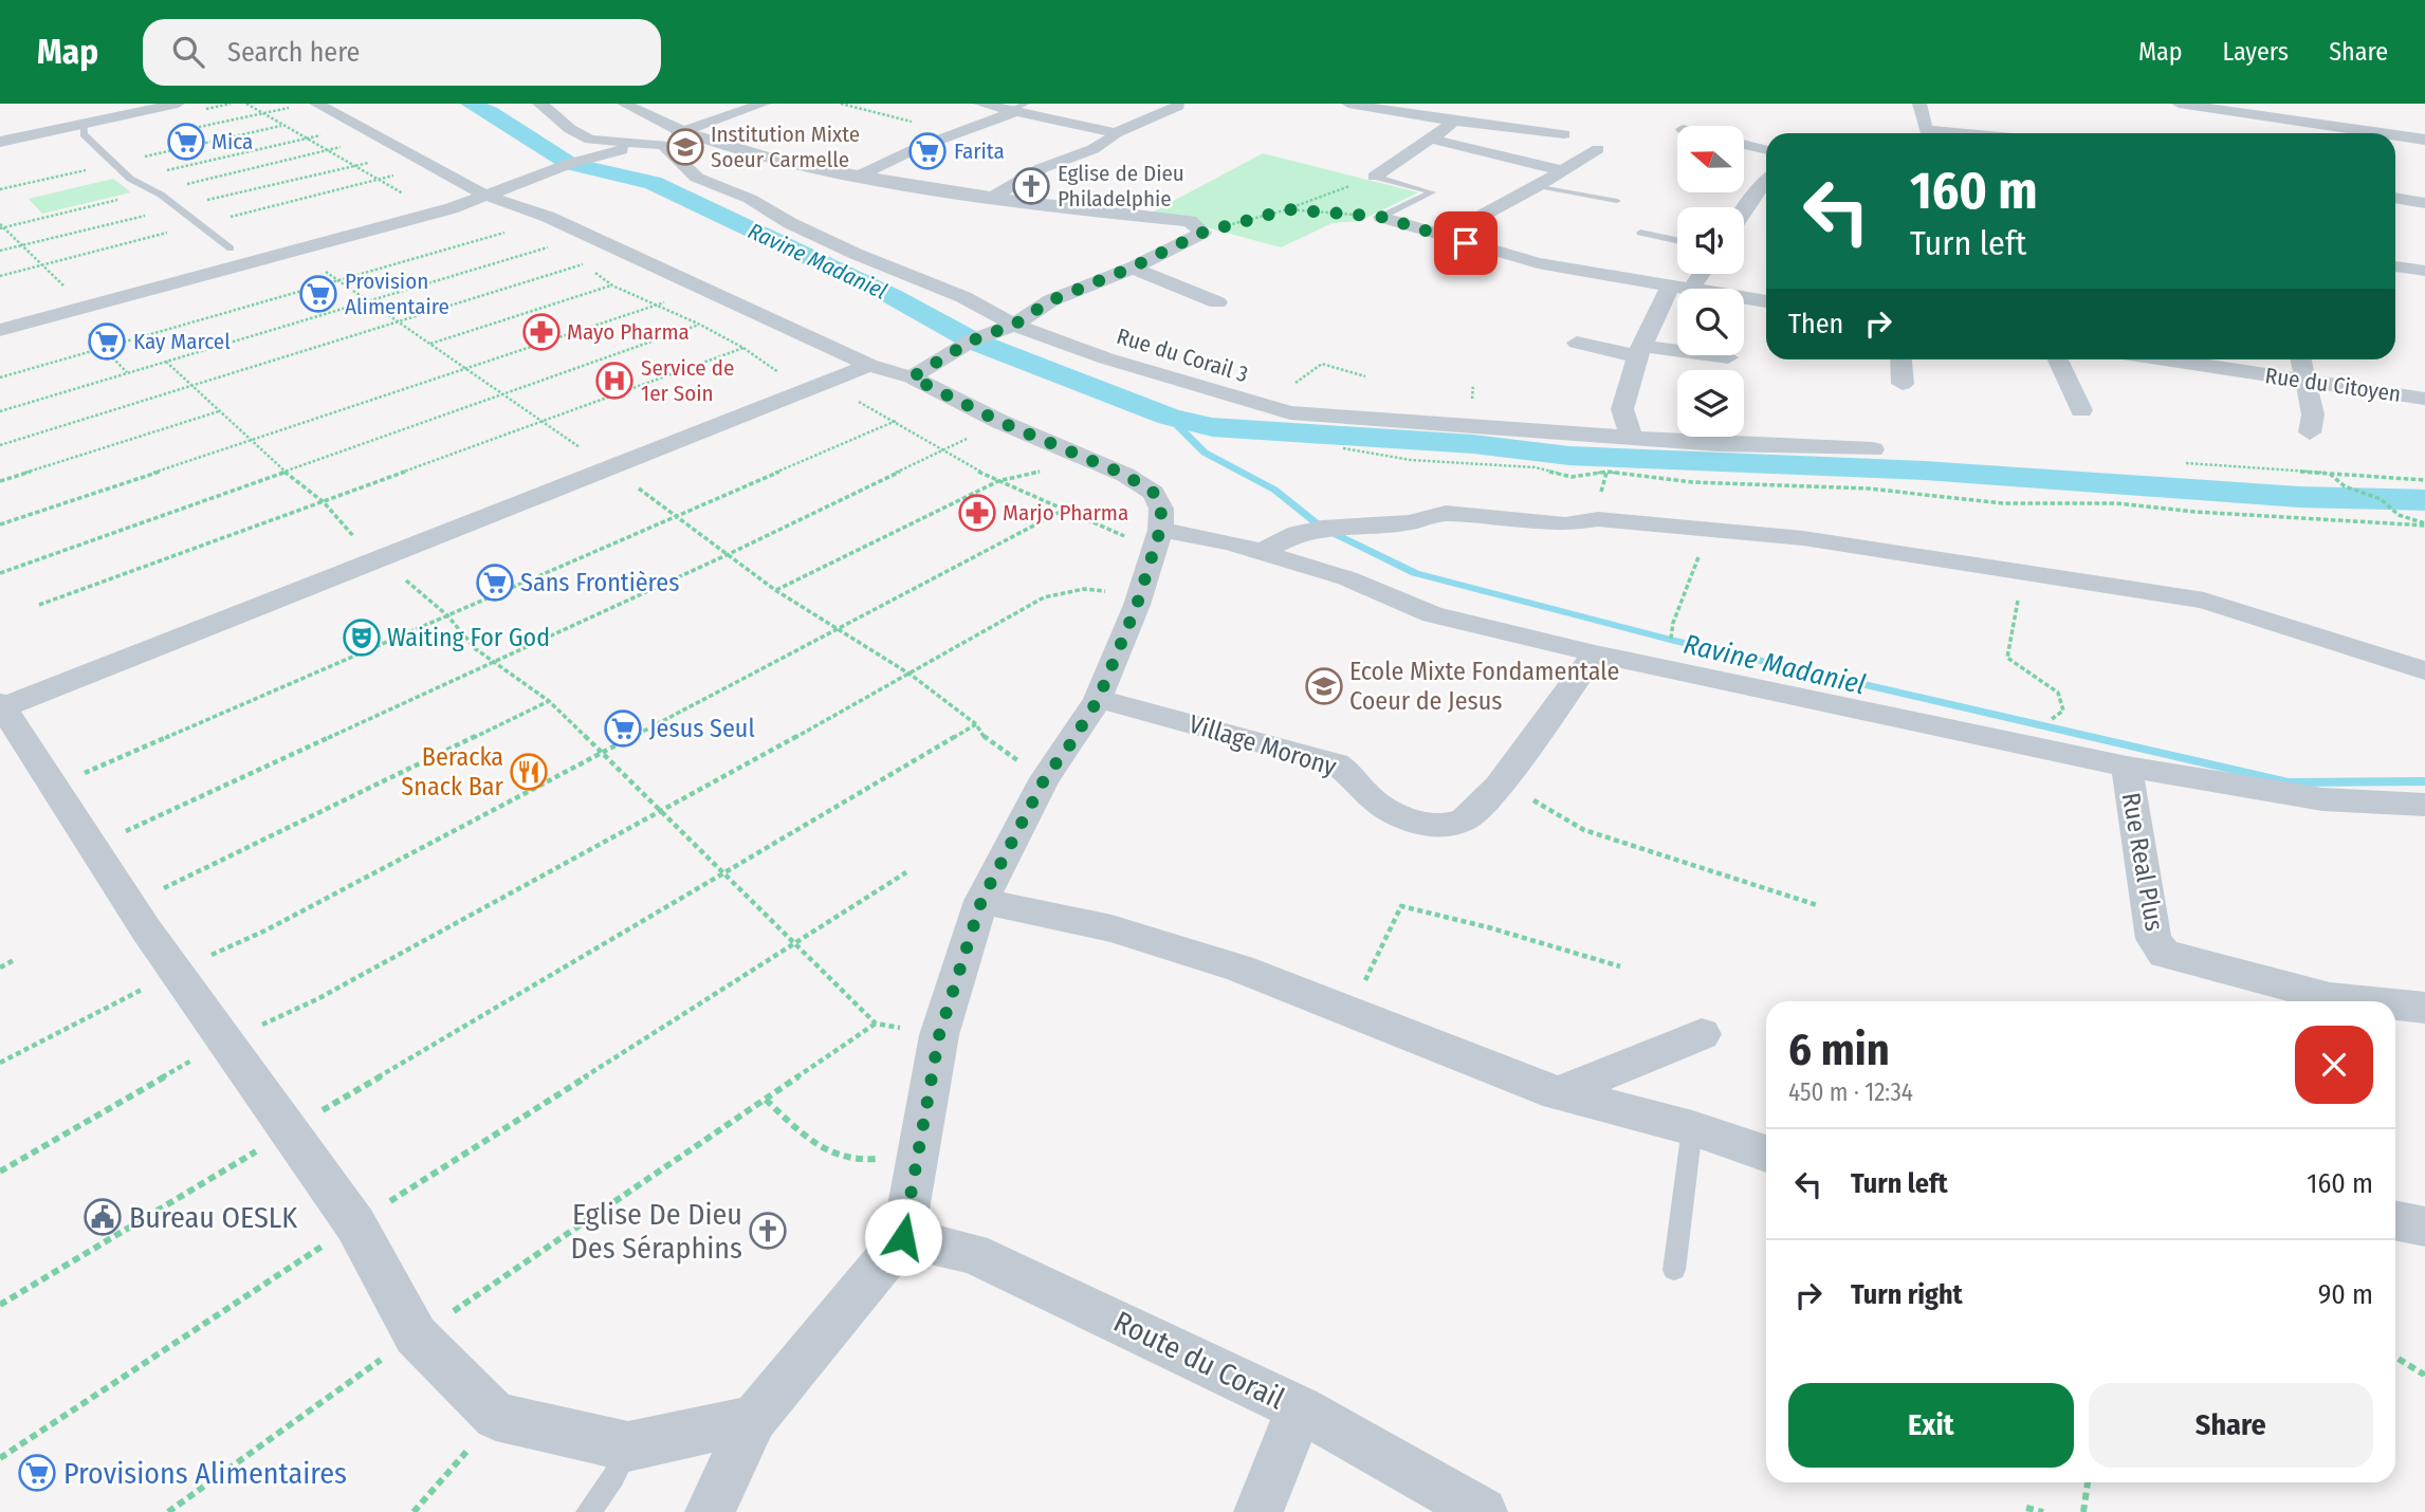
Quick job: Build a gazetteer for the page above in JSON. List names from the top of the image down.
{
  "streets": {
    "street": [
      "Rue du Corail 3",
      "Rue du Citoyen",
      "Village Morony",
      "Rue Real Plus",
      "Route du Corail"
    ]
  },
  "water": ["Ravine Madaniel"],
  "places": {
    "supermarket": [
      "Mica",
      "Farita",
      "Provision Alimentaire",
      "Kay Marcel",
      "Sans Frontières",
      "Jesus Seul",
      "Provisions Alimentaires"
    ],
    "school or university": ["Institution Mixte Soeur Carmelle", "Ecole Mixte Fondamentale Coeur de Jesus"],
    "church": ["Eglise de Dieu Philadelphie", "Eglise De Dieu Des Séraphins"],
    "pharmacy": ["Mayo Pharma", "Marjo Pharma"],
    "hospital": ["Service de 1er Soin"],
    "theatre": ["Waiting For God"],
    "restaurant": ["Beracka Snack Bar"],
    "public building": ["Bureau OESLK"]
  },
  "north": "left",
  "page": {
    "header": "Map",
    "search": "Search here",
    "nav": ["Map", "Layers", "Share"],
    "turn": ["160 m", "Turn left"],
    "then": "Then",
    "heading": ["6 min", "450 m · 12:34"],
    "list": [
      {
        "name": "Turn left",
        "value": "160 m"
      },
      {
        "name": "Turn right",
        "value": "90 m"
      }
    ],
    "buttons": ["Exit", "Share"]
  }
}
